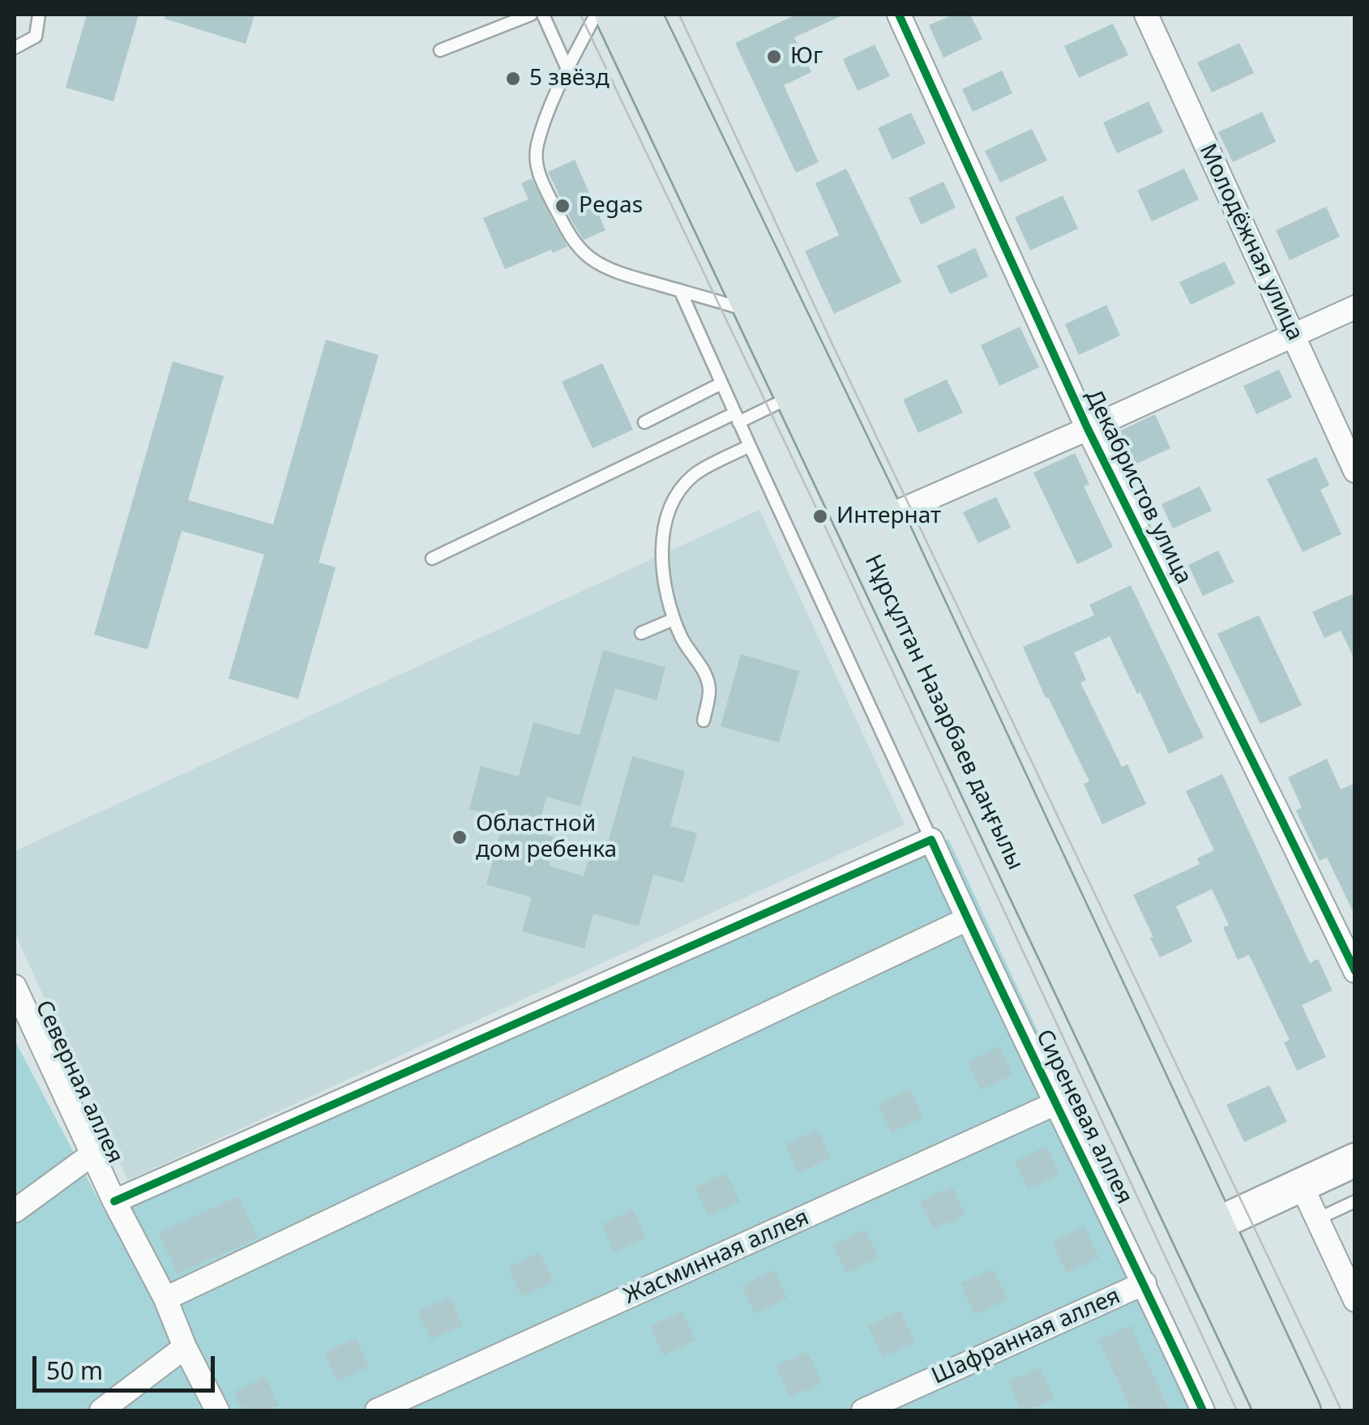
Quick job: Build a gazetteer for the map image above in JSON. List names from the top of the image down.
{
  "streets": {
    "main road": ["Нұрсұлтан Назарбаев даңғылы"],
    "street": [
      "Молодёжная улица",
      "Декабристов улица",
      "Северная аллея",
      "Сиреневая аллея",
      "Жасминная аллея",
      "Шафранная аллея"
    ]
  },
  "crossings": [
    ["Сиреневая аллея", "Жасминная аллея"],
    ["Сиреневая аллея", "Шафранная аллея"]
  ],
  "places": [
    "Юг",
    "5 звёзд",
    "Pegas",
    "Интернат",
    "Областной дом ребенка"
  ],
  "scale_bar": "50 m"
}
